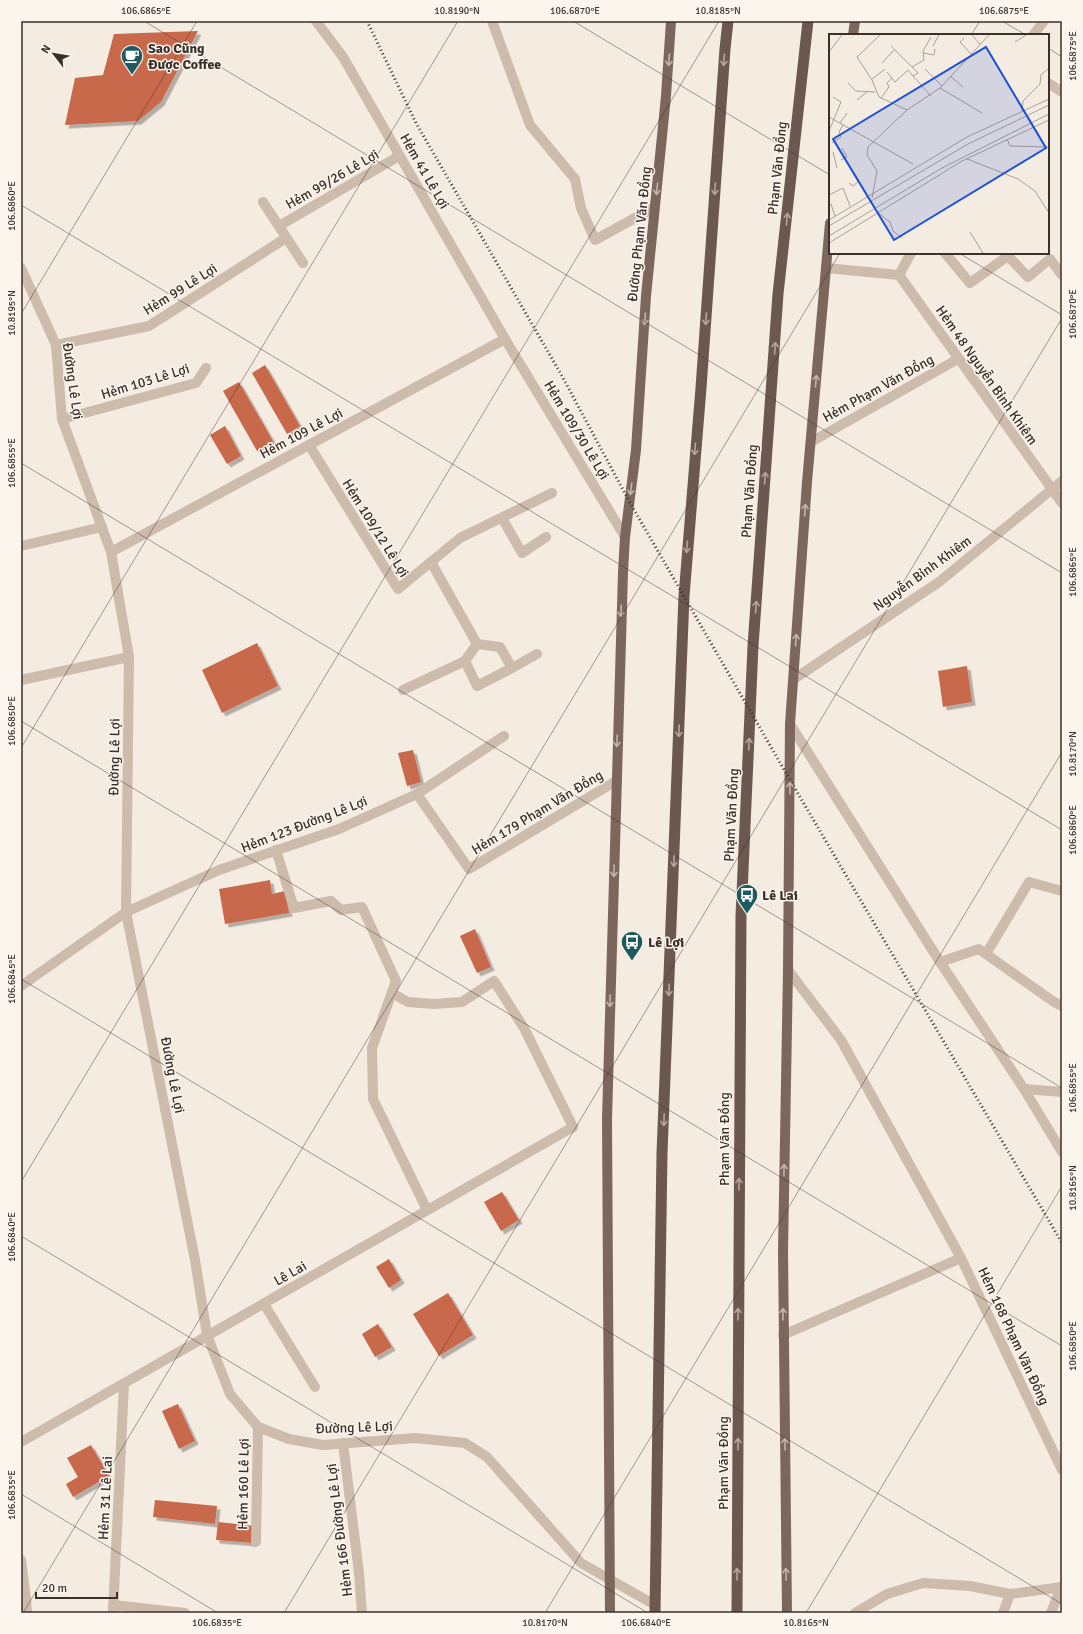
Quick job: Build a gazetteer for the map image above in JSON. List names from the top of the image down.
{
  "streets": {
    "highway": ["Phạm Văn Đồng"],
    "main road": ["Đường Phạm Văn Đồng"],
    "street": [
      "Hẻm 41 Lê Lợi",
      "Hẻm 99/26 Lê Lợi",
      "Hẻm 99 Lê Lợi",
      "Hẻm 48 Nguyễn Bỉnh Khiêm",
      "Đường Lê Lợi",
      "Hẻm 103 Lê Lợi",
      "Hẻm Phạm Văn Đồng",
      "Hẻm 109/30 Lê Lợi",
      "Hẻm 109 Lê Lợi",
      "Hẻm 109/12 Lê Lợi",
      "Nguyễn Bỉnh Khiêm",
      "Hẻm 179 Phạm Văn Đồng",
      "Hẻm 123 Đường Lê Lợi",
      "Lê Lai",
      "Hẻm 168 Phạm Văn Đồng",
      "Hẻm 160 Lê Lợi",
      "Hẻm 31 Lê Lai",
      "Hẻm 166 Đường Lê Lợi"
    ]
  },
  "crossings": [
    ["Hẻm 41 Lê Lợi", "Hẻm 99/26 Lê Lợi"],
    ["Hẻm 41 Lê Lợi", "Hẻm 109/30 Lê Lợi"],
    ["Hẻm 41 Lê Lợi", "Hẻm 109 Lê Lợi"],
    ["Đường Phạm Văn Đồng", "Hẻm 109/30 Lê Lợi"],
    ["Hẻm 99 Lê Lợi", "Đường Lê Lợi"],
    ["Hẻm 48 Nguyễn Bỉnh Khiêm", "Hẻm Phạm Văn Đồng"],
    ["Hẻm 48 Nguyễn Bỉnh Khiêm", "Nguyễn Bỉnh Khiêm"],
    ["Đường Lê Lợi", "Hẻm 103 Lê Lợi"],
    ["Đường Lê Lợi", "Hẻm 109 Lê Lợi"],
    ["Đường Lê Lợi", "Hẻm 123 Đường Lê Lợi"],
    ["Đường Lê Lợi", "Lê Lai"],
    ["Đường Lê Lợi", "Hẻm 160 Lê Lợi"],
    ["Đường Lê Lợi", "Hẻm 166 Đường Lê Lợi"],
    ["Hẻm 109/30 Lê Lợi", "Hẻm 109 Lê Lợi"],
    ["Hẻm 109 Lê Lợi", "Hẻm 109/12 Lê Lợi"],
    ["Hẻm 179 Phạm Văn Đồng", "Hẻm 123 Đường Lê Lợi"],
    ["Lê Lai", "Hẻm 31 Lê Lai"]
  ],
  "one_way": ["Đường Phạm Văn Đồng"],
  "places": {
    "cafe": ["Sao Cũng Được Coffee"],
    "bus stop": ["Lê Lai", "Lê Lợi"]
  },
  "scale_bar": "20 m",
  "north": "top left",
  "coordinates": [
    "106.6865°E",
    "10.8190°N",
    "106.6870°E",
    "10.8185°N",
    "106.6875°E",
    "106.6860°E",
    "10.8195°N",
    "106.6855°E",
    "106.6850°E",
    "10.8170°N",
    "106.6845°E",
    "10.8165°N",
    "106.6840°E",
    "106.6835°E"
  ]
}
